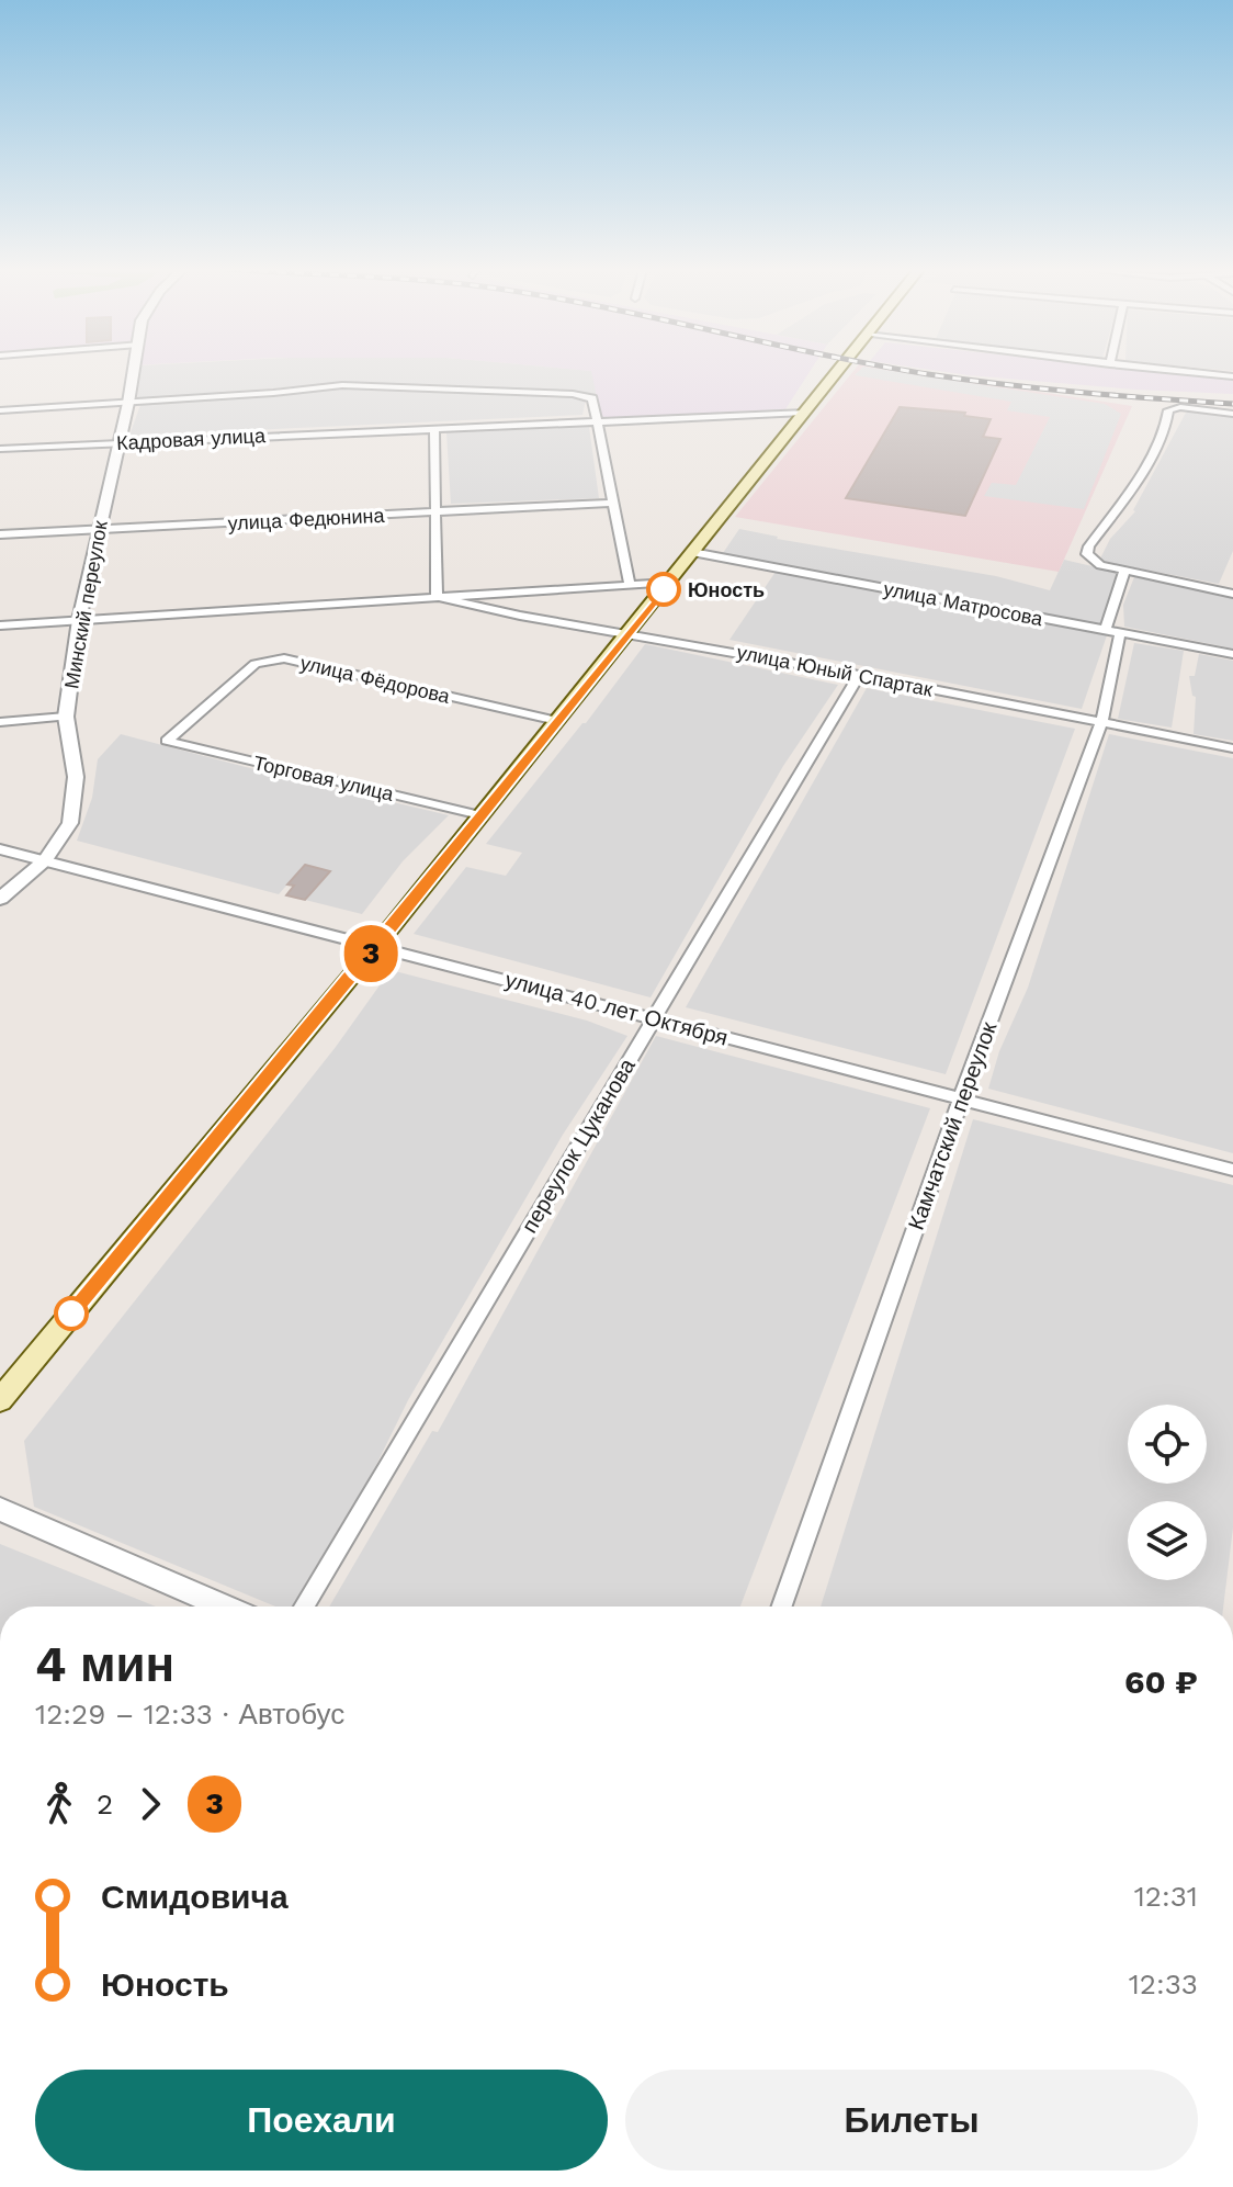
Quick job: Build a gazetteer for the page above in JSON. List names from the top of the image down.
{
  "streets": {
    "street": [
      "Кадровая улица",
      "улица Федюнина",
      "улица Матросова",
      "Минский переулок",
      "улица Юный Спартак",
      "улица Фёдорова",
      "Торговая улица",
      "улица 40 лет Октября",
      "Камчатский переулок",
      "переулок Цуканова"
    ]
  },
  "crossings": [
    ["Кадровая улица", "Минский переулок"],
    ["улица Федюнина", "Минский переулок"],
    ["улица Матросова", "Камчатский переулок"],
    ["Минский переулок", "улица Юный Спартак"],
    ["Минский переулок", "улица 40 лет Октября"],
    ["улица Юный Спартак", "Камчатский переулок"],
    ["улица Юный Спартак", "переулок Цуканова"],
    ["улица Фёдорова", "Торговая улица"],
    ["улица 40 лет Октября", "Камчатский переулок"],
    ["улица 40 лет Октября", "переулок Цуканова"]
  ],
  "places": ["Юность"],
  "lines": ["bus line 3"],
  "page": {
    "on_map": "3",
    "heading": ["4 мин", "12:29 – 12:33 · Автобус", "60 ₽"],
    "legs": ["2", "3"],
    "list": [
      {
        "name": "Смидовича",
        "value": "12:31"
      },
      {
        "name": "Юность",
        "value": "12:33"
      }
    ],
    "buttons": ["Поехали", "Билеты"]
  }
}
